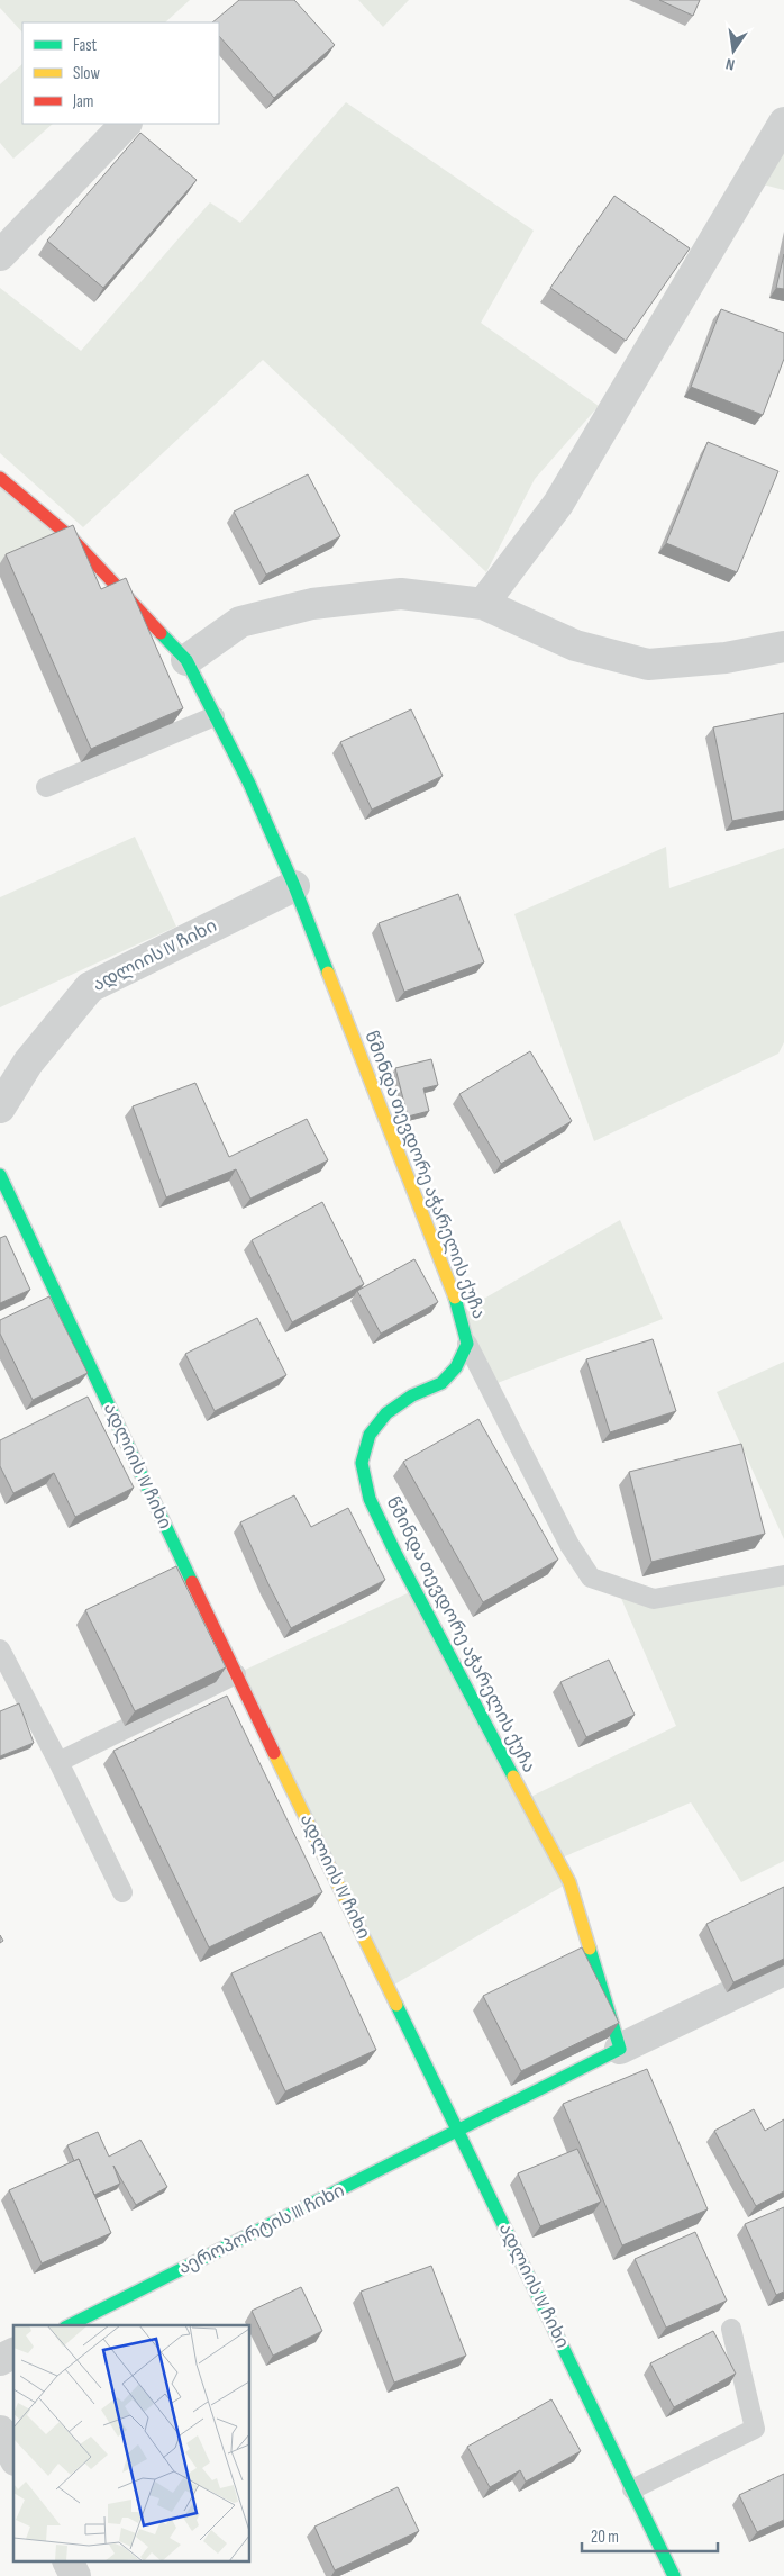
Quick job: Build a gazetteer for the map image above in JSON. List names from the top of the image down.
{
  "streets": {
    "street": ["ადლიის IV ჩიხი", "წმინდა თევდორე აჭარელის ქუჩა", "აეროპორტის III ჩიხი"]
  },
  "crossings": [
    ["ადლიის IV ჩიხი", "წმინდა თევდორე აჭარელის ქუჩა"],
    ["ადლიის IV ჩიხი", "აეროპორტის III ჩიხი"]
  ],
  "legend": ["Fast", "Slow", "Jam"],
  "scale_bar": "20 m",
  "north": "bottom"
}
